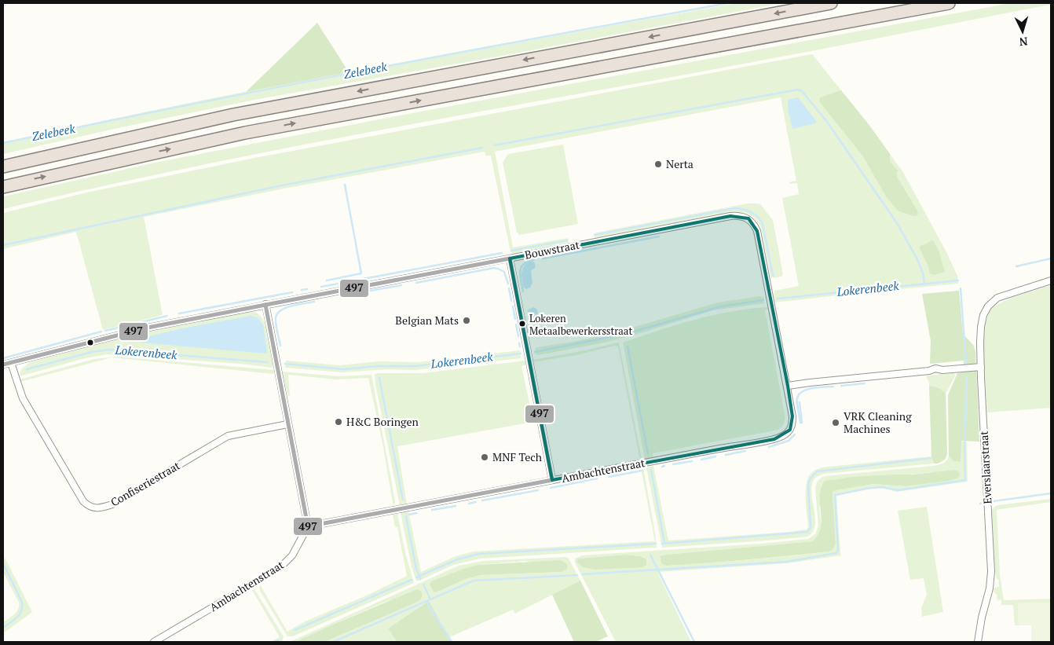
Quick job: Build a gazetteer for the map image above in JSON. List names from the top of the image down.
{
  "streets": {
    "street": [
      "Bouwstraat",
      "Everslaarstraat",
      "Ambachtenstraat",
      "Confiseriestraat"
    ]
  },
  "crossings": [
    ["Bouwstraat", "Ambachtenstraat"],
    ["Bouwstraat", "Confiseriestraat"]
  ],
  "water": ["Zelebeek", "Lokerenbeek"],
  "places": [
    "Nerta",
    "Belgian Mats",
    "Lokeren Metaalbewerkersstraat",
    "H&C Boringen",
    "VRK Cleaning Machines",
    "MNF Tech"
  ],
  "lines": ["transit line 497"],
  "north": "bottom"
}
